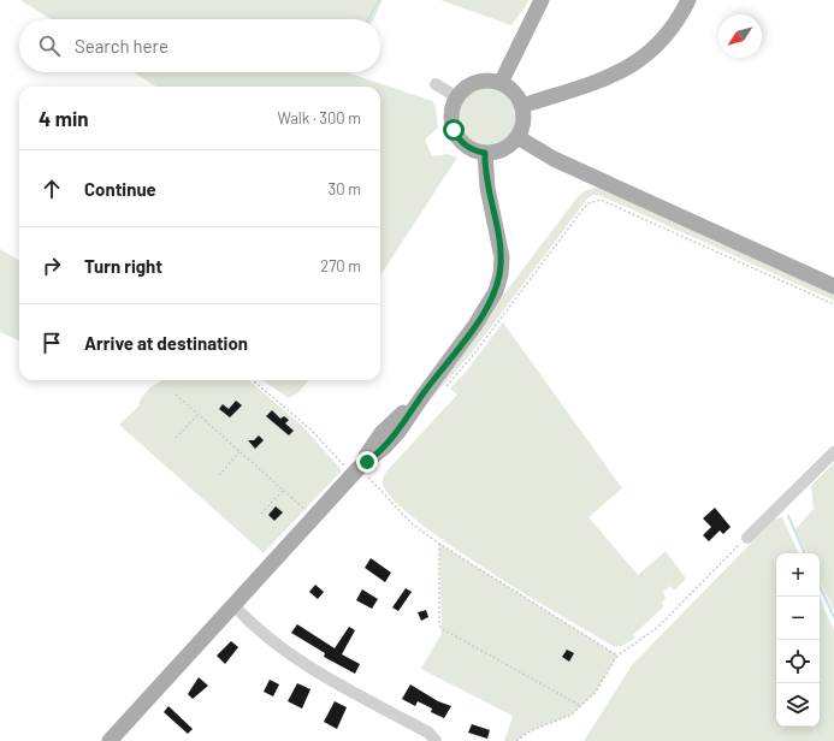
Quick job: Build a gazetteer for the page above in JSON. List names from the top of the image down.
{
  "north": "bottom left",
  "page": {
    "search": "Search here",
    "heading": ["4 min", "Walk · 300 m"],
    "list": [
      ["Continue", "30 m"],
      ["Turn right", "270 m"],
      "Arrive at destination"
    ],
    "map_buttons": ["+", "−"]
  }
}
